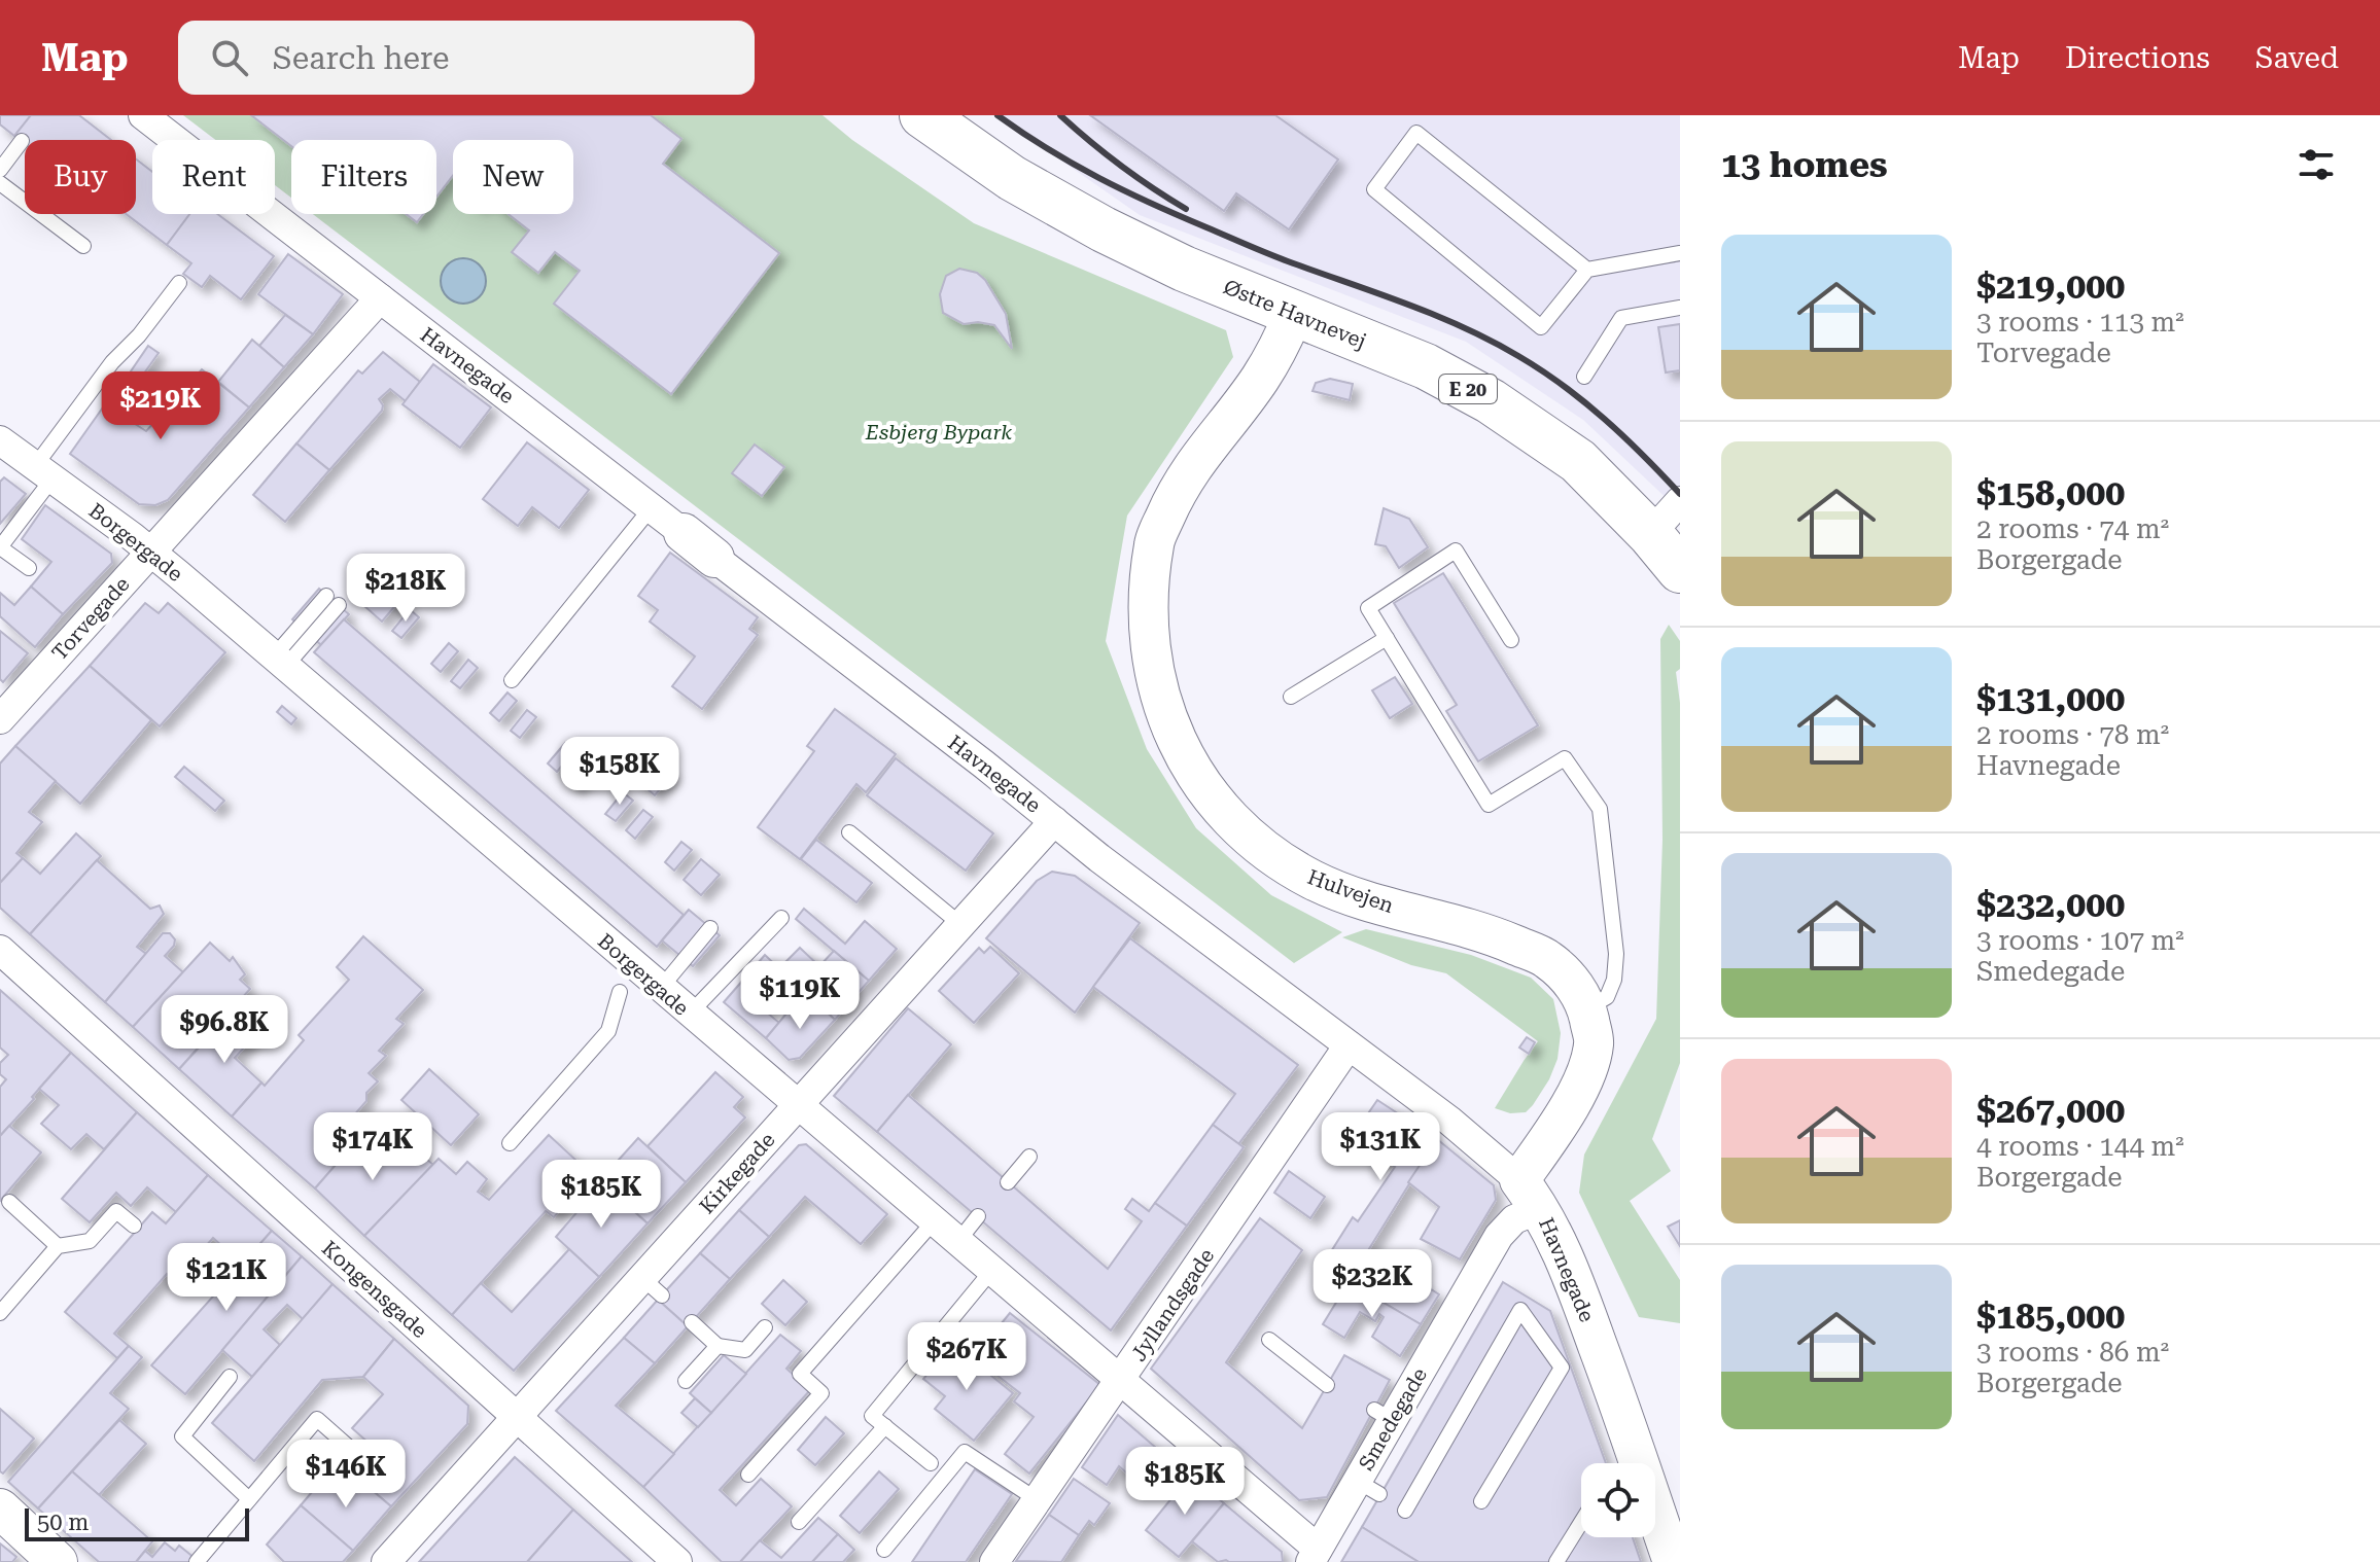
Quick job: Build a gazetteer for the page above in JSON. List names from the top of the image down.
{
  "streets": {
    "main road": ["Østre Havnevej", "E 20"],
    "street": [
      "Havnegade",
      "Borgergade",
      "Torvegade",
      "Hulvejen",
      "Kirkegade",
      "Kongensgade",
      "Jyllandsgade",
      "Smedegade"
    ]
  },
  "crossings": [
    ["Østre Havnevej", "E 20"],
    ["Østre Havnevej", "Hulvejen"],
    ["Havnegade", "Torvegade"],
    ["Havnegade", "Hulvejen"],
    ["Havnegade", "Kirkegade"],
    ["Havnegade", "Jyllandsgade"],
    ["Havnegade", "Smedegade"],
    ["Borgergade", "Torvegade"],
    ["Borgergade", "Kirkegade"],
    ["Borgergade", "Jyllandsgade"],
    ["Borgergade", "Smedegade"],
    ["Hulvejen", "Smedegade"],
    ["Kirkegade", "Kongensgade"]
  ],
  "parks": ["Esbjerg Bypark"],
  "scale_bar": "50 m",
  "page": {
    "header": "Map",
    "search": "Search here",
    "nav": ["Map", "Directions", "Saved"],
    "heading": "13 homes",
    "chip": [
      "Buy",
      "Rent",
      "Filters",
      "New"
    ],
    "list": [
      {
        "name": "$219,000",
        "note": "3 rooms · 113 m² · Torvegade"
      },
      {
        "name": "$158,000",
        "note": "2 rooms · 74 m² · Borgergade"
      },
      {
        "name": "$131,000",
        "note": "2 rooms · 78 m² · Havnegade"
      },
      {
        "name": "$232,000",
        "note": "3 rooms · 107 m² · Smedegade"
      },
      {
        "name": "$267,000",
        "note": "4 rooms · 144 m² · Borgergade"
      },
      {
        "name": "$185,000",
        "note": "3 rooms · 86 m² · Borgergade"
      }
    ],
    "price": [
      "$219K",
      "$218K",
      "$158K",
      "$119K",
      "$96.8K",
      "$174K",
      "$131K",
      "$185K",
      "$121K",
      "$232K",
      "$267K",
      "$146K",
      "$185K"
    ],
    "scale": "50 m"
  }
}
